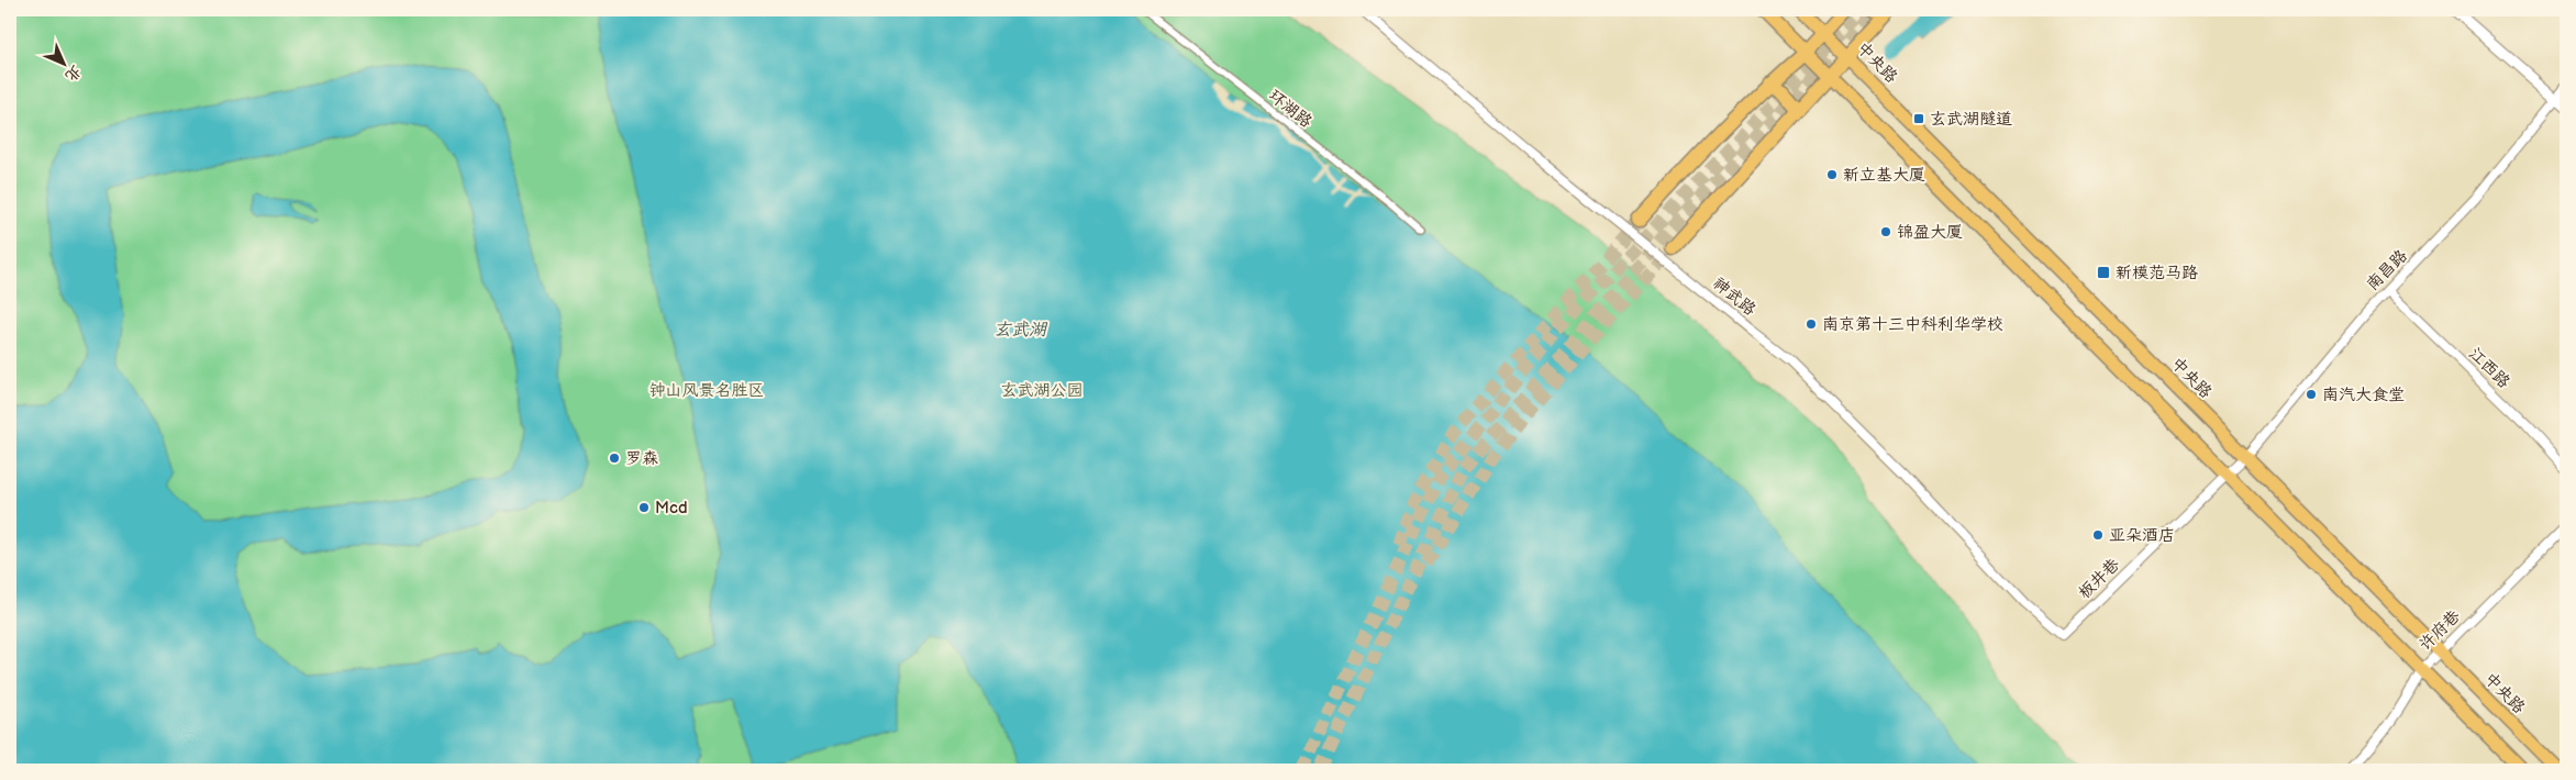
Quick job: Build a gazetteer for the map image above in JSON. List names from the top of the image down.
{
  "streets": {
    "main road": ["中央路"],
    "street": [
      "环湖路",
      "南昌路",
      "神武路",
      "江西路",
      "板井巷",
      "许府巷"
    ]
  },
  "crossings": [
    ["中央路", "南昌路"],
    ["中央路", "许府巷"],
    ["南昌路", "江西路"],
    ["南昌路", "板井巷"],
    ["神武路", "板井巷"]
  ],
  "water": ["玄武湖"],
  "parks": ["钟山风景名胜区", "玄武湖公园"],
  "places": {
    "transit": ["玄武湖隧道", "新模范马路"],
    "other": [
      "新立基大厦",
      "锦盈大厦",
      "南京第十三中科利华学校",
      "南汽大食堂",
      "罗森",
      "Mcd",
      "亚朵酒店"
    ]
  },
  "north": "bottom right"
}
